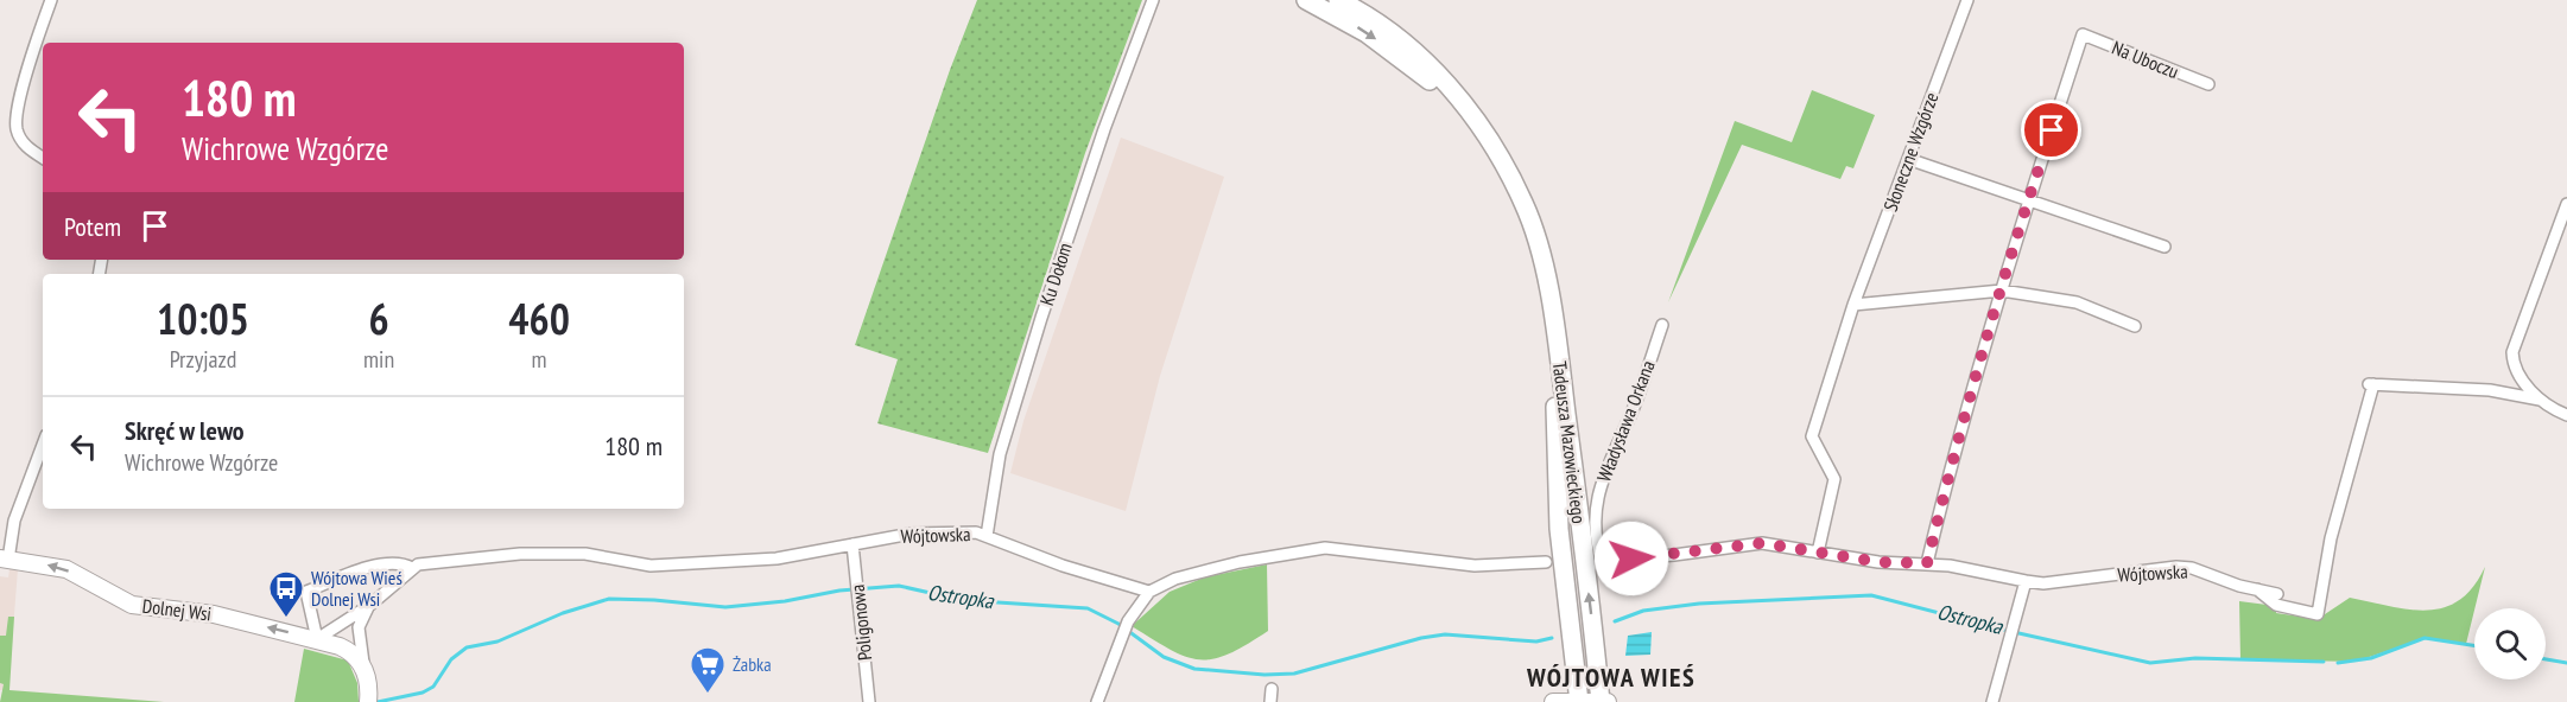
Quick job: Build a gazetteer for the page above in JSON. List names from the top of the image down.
{
  "streets": {
    "main road": ["Tadeusza Mazowieckiego", "Dolnej Wsi"],
    "street": [
      "Na Uboczu",
      "Słoneczne Wzgórze",
      "Ku Dołom",
      "Władysława Orkana",
      "Wójtowska",
      "Poligonowa"
    ]
  },
  "crossings": [
    ["Słoneczne Wzgórze", "Wójtowska"],
    ["Ku Dołom", "Wójtowska"],
    ["Władysława Orkana", "Wójtowska"],
    ["Wójtowska", "Dolnej Wsi"],
    ["Wójtowska", "Poligonowa"]
  ],
  "one_way": ["Dolnej Wsi"],
  "districts": ["WÓJTOWA WIEŚ"],
  "water": ["Ostropka"],
  "places": {
    "bus stop": ["Wójtowa Wieś Dolnej Wsi"],
    "supermarket": ["Żabka"]
  },
  "page": {
    "turn": ["180 m", "Wichrowe Wzgórze"],
    "then": "Potem",
    "eta": [
      "10:05",
      "Przyjazd",
      "6",
      "min",
      "460",
      "m"
    ],
    "list": [
      {
        "name": "Skręć w lewo",
        "note": "Wichrowe Wzgórze",
        "value": "180 m"
      }
    ]
  }
}
